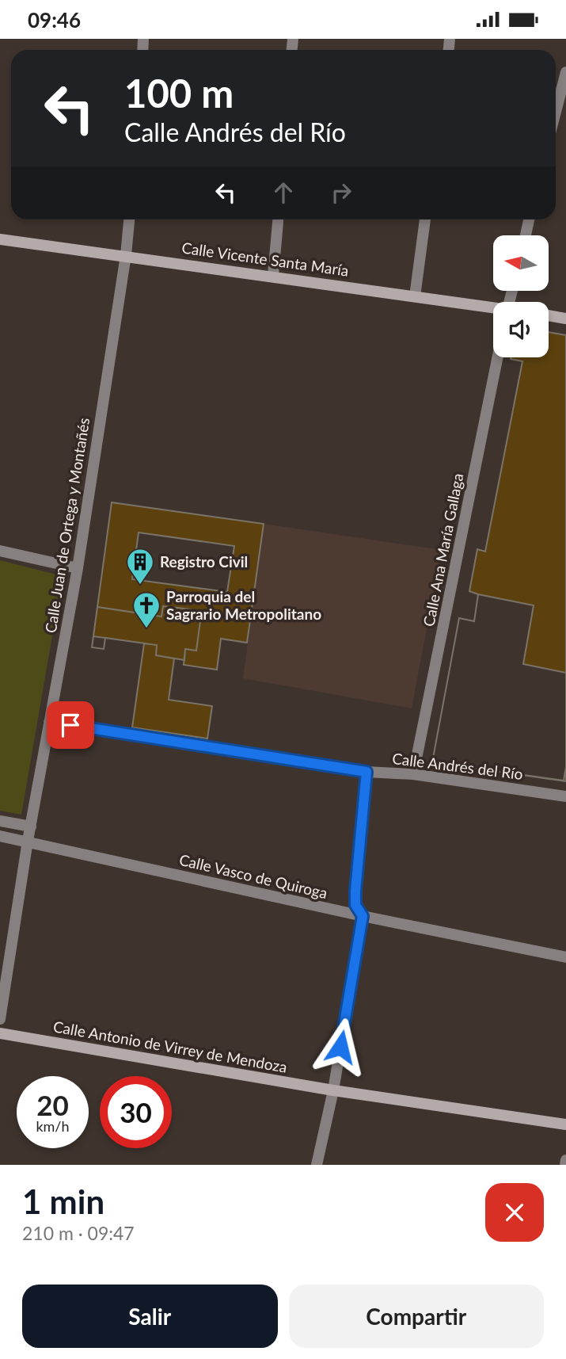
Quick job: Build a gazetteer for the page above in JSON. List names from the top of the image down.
{
  "streets": {
    "street": [
      "Calle Vicente Santa María",
      "Calle Juan de Ortega y Montañés",
      "Calle Ana María Gallaga",
      "Calle Andrés del Río",
      "Calle Vasco de Quiroga",
      "Calle Antonio de Virrey de Mendoza"
    ]
  },
  "crossings": [
    ["Calle Vicente Santa María", "Calle Juan de Ortega y Montañés"],
    ["Calle Juan de Ortega y Montañés", "Calle Andrés del Río"],
    ["Calle Juan de Ortega y Montañés", "Calle Vasco de Quiroga"],
    ["Calle Ana María Gallaga", "Calle Andrés del Río"]
  ],
  "places": {
    "building": ["Registro Civil"],
    "church": ["Parroquia del Sagrario Metropolitano"]
  },
  "north": "left",
  "page": {
    "status": "09:46",
    "turn": ["100 m", "Calle Andrés del Río"],
    "speed": "20 km/h",
    "limit": "30",
    "heading": ["1 min", "210 m · 09:47"],
    "buttons": ["Salir", "Compartir"]
  }
}
